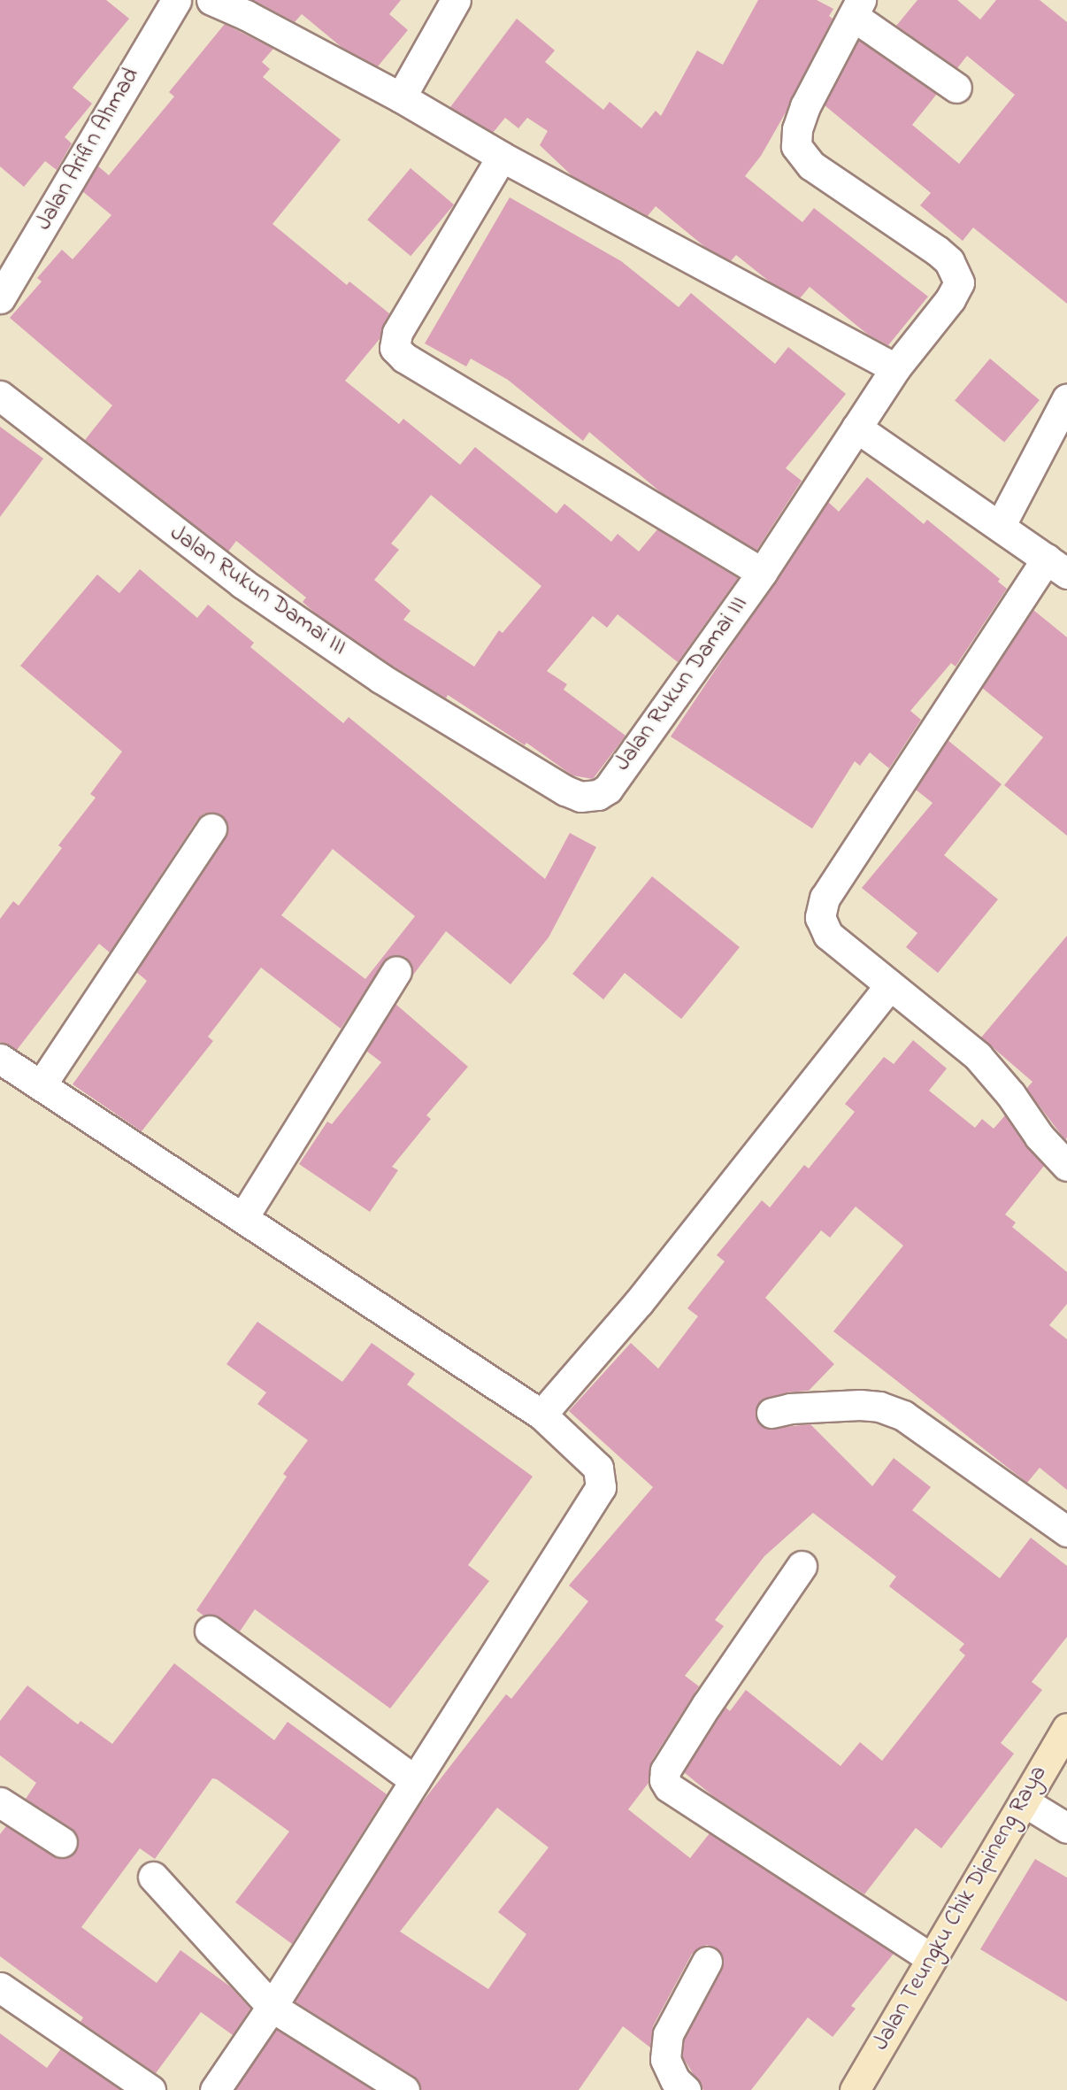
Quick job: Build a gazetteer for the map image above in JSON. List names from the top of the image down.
{
  "streets": {
    "street": ["Jalan Arifin Ahmad", "Jalan Rukun Damai III", "Jalan Teungku Chik Dipineng Raya"]
  }
}
